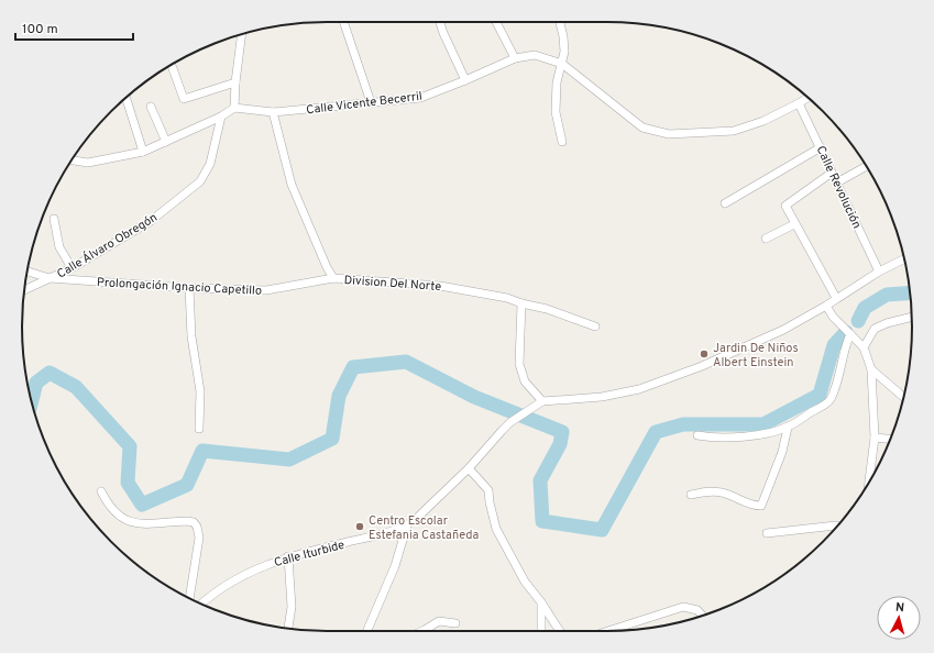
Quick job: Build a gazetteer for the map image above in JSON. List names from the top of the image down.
{
  "streets": {
    "street": [
      "Calle Vicente Becerril",
      "Calle Revolución",
      "Calle Álvaro Obregón",
      "Division Del Norte",
      "Prolongación Ignacio Capetillo",
      "Calle Iturbide"
    ]
  },
  "crossings": [
    ["Calle Vicente Becerril", "Calle Revolución"],
    ["Calle Vicente Becerril", "Division Del Norte"],
    ["Calle Álvaro Obregón", "Prolongación Ignacio Capetillo"],
    ["Division Del Norte", "Prolongación Ignacio Capetillo"]
  ],
  "places": ["Jardin De Niños Albert Einstein", "Centro Escolar Estefania Castañeda"],
  "scale_bar": "100 m",
  "north": "top"
}
